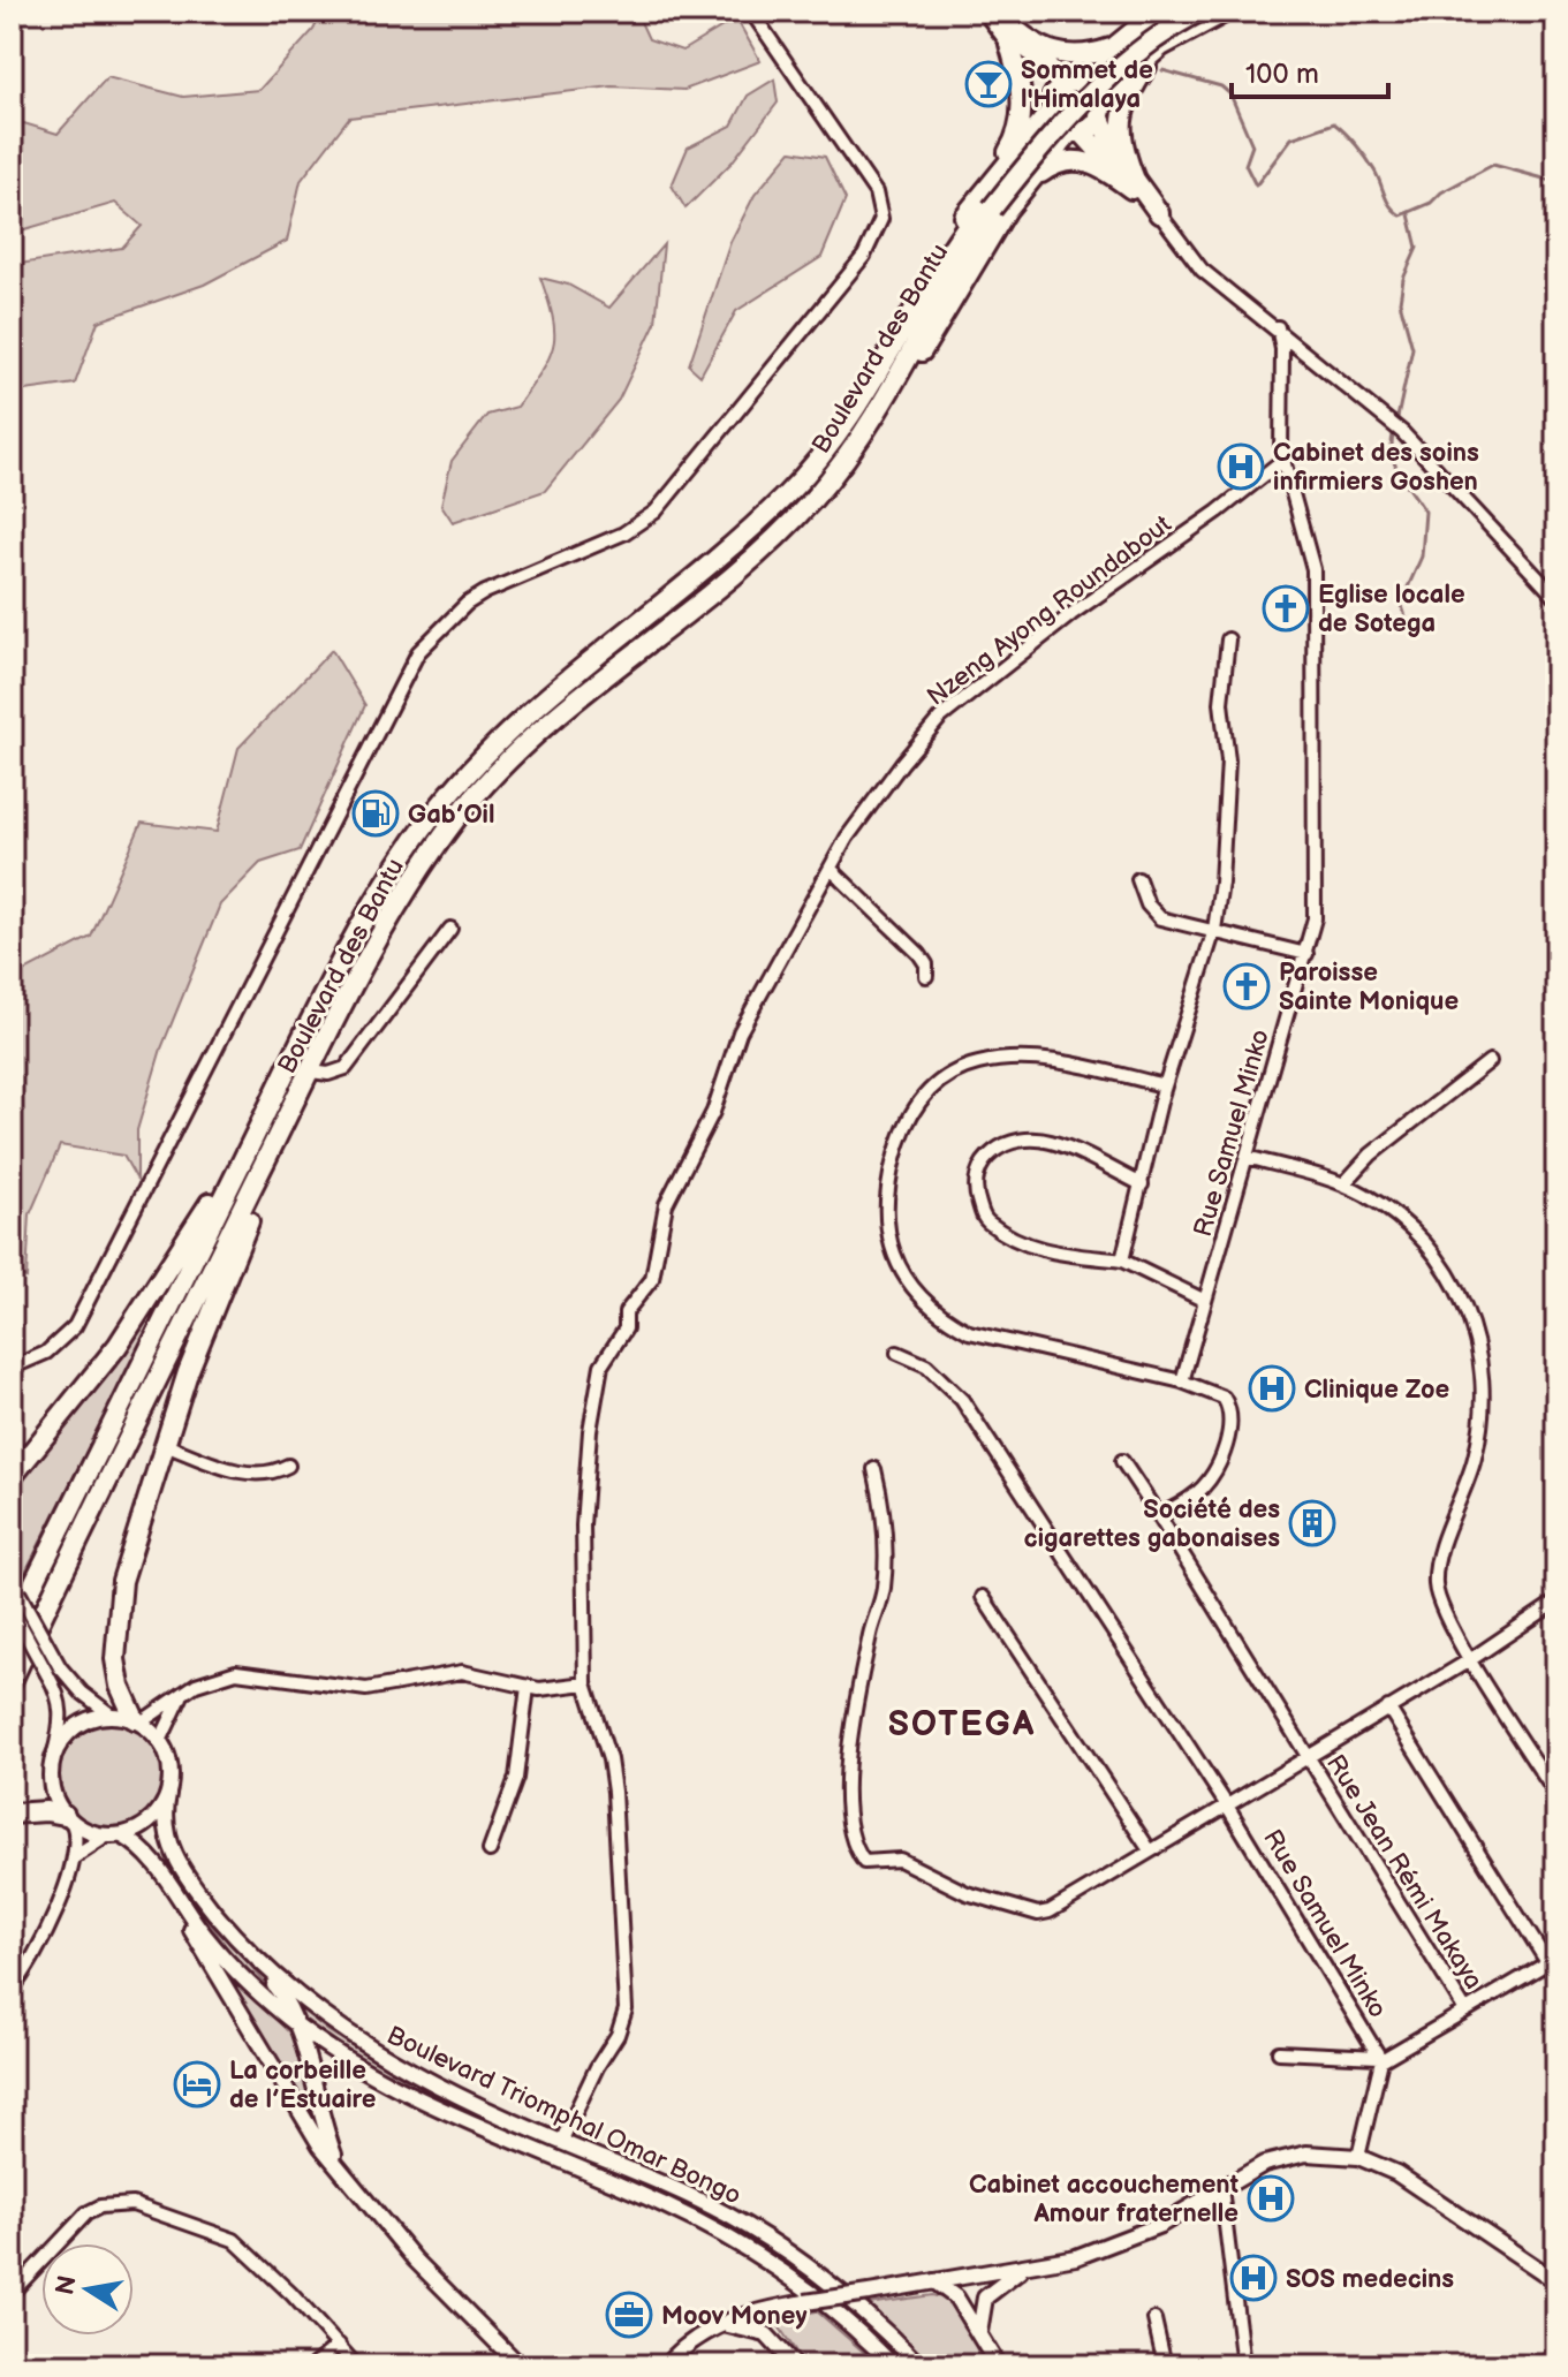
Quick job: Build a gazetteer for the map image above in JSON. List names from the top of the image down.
{
  "streets": {
    "highway": ["Boulevard des Bantu"],
    "main road": ["Boulevard Triomphal Omar Bongo"],
    "street": ["Nzeng Ayong Roundabout", "Rue Samuel Minko", "Rue Jean Rémi Makaya"]
  },
  "crossings": [
    ["Nzeng Ayong Roundabout", "Rue Samuel Minko"],
    ["Nzeng Ayong Roundabout", "Boulevard Triomphal Omar Bongo"]
  ],
  "districts": ["SOTEGA"],
  "places": {
    "bar": ["Sommet de l'Himalaya"],
    "hospital": [
      "Cabinet des soins infirmiers Goshen",
      "Clinique Zoe",
      "Cabinet accouchement Amour fraternelle",
      "SOS medecins"
    ],
    "church": ["Eglise locale de Sotega", "Paroisse Sainte Monique"],
    "fuel station": ["Gab’Oil"],
    "building": ["Société des cigarettes gabonaises"],
    "hotel": ["La corbeille de l’Estuaire"],
    "office": ["Moov Money"]
  },
  "scale_bar": "100 m",
  "north": "left"
}
